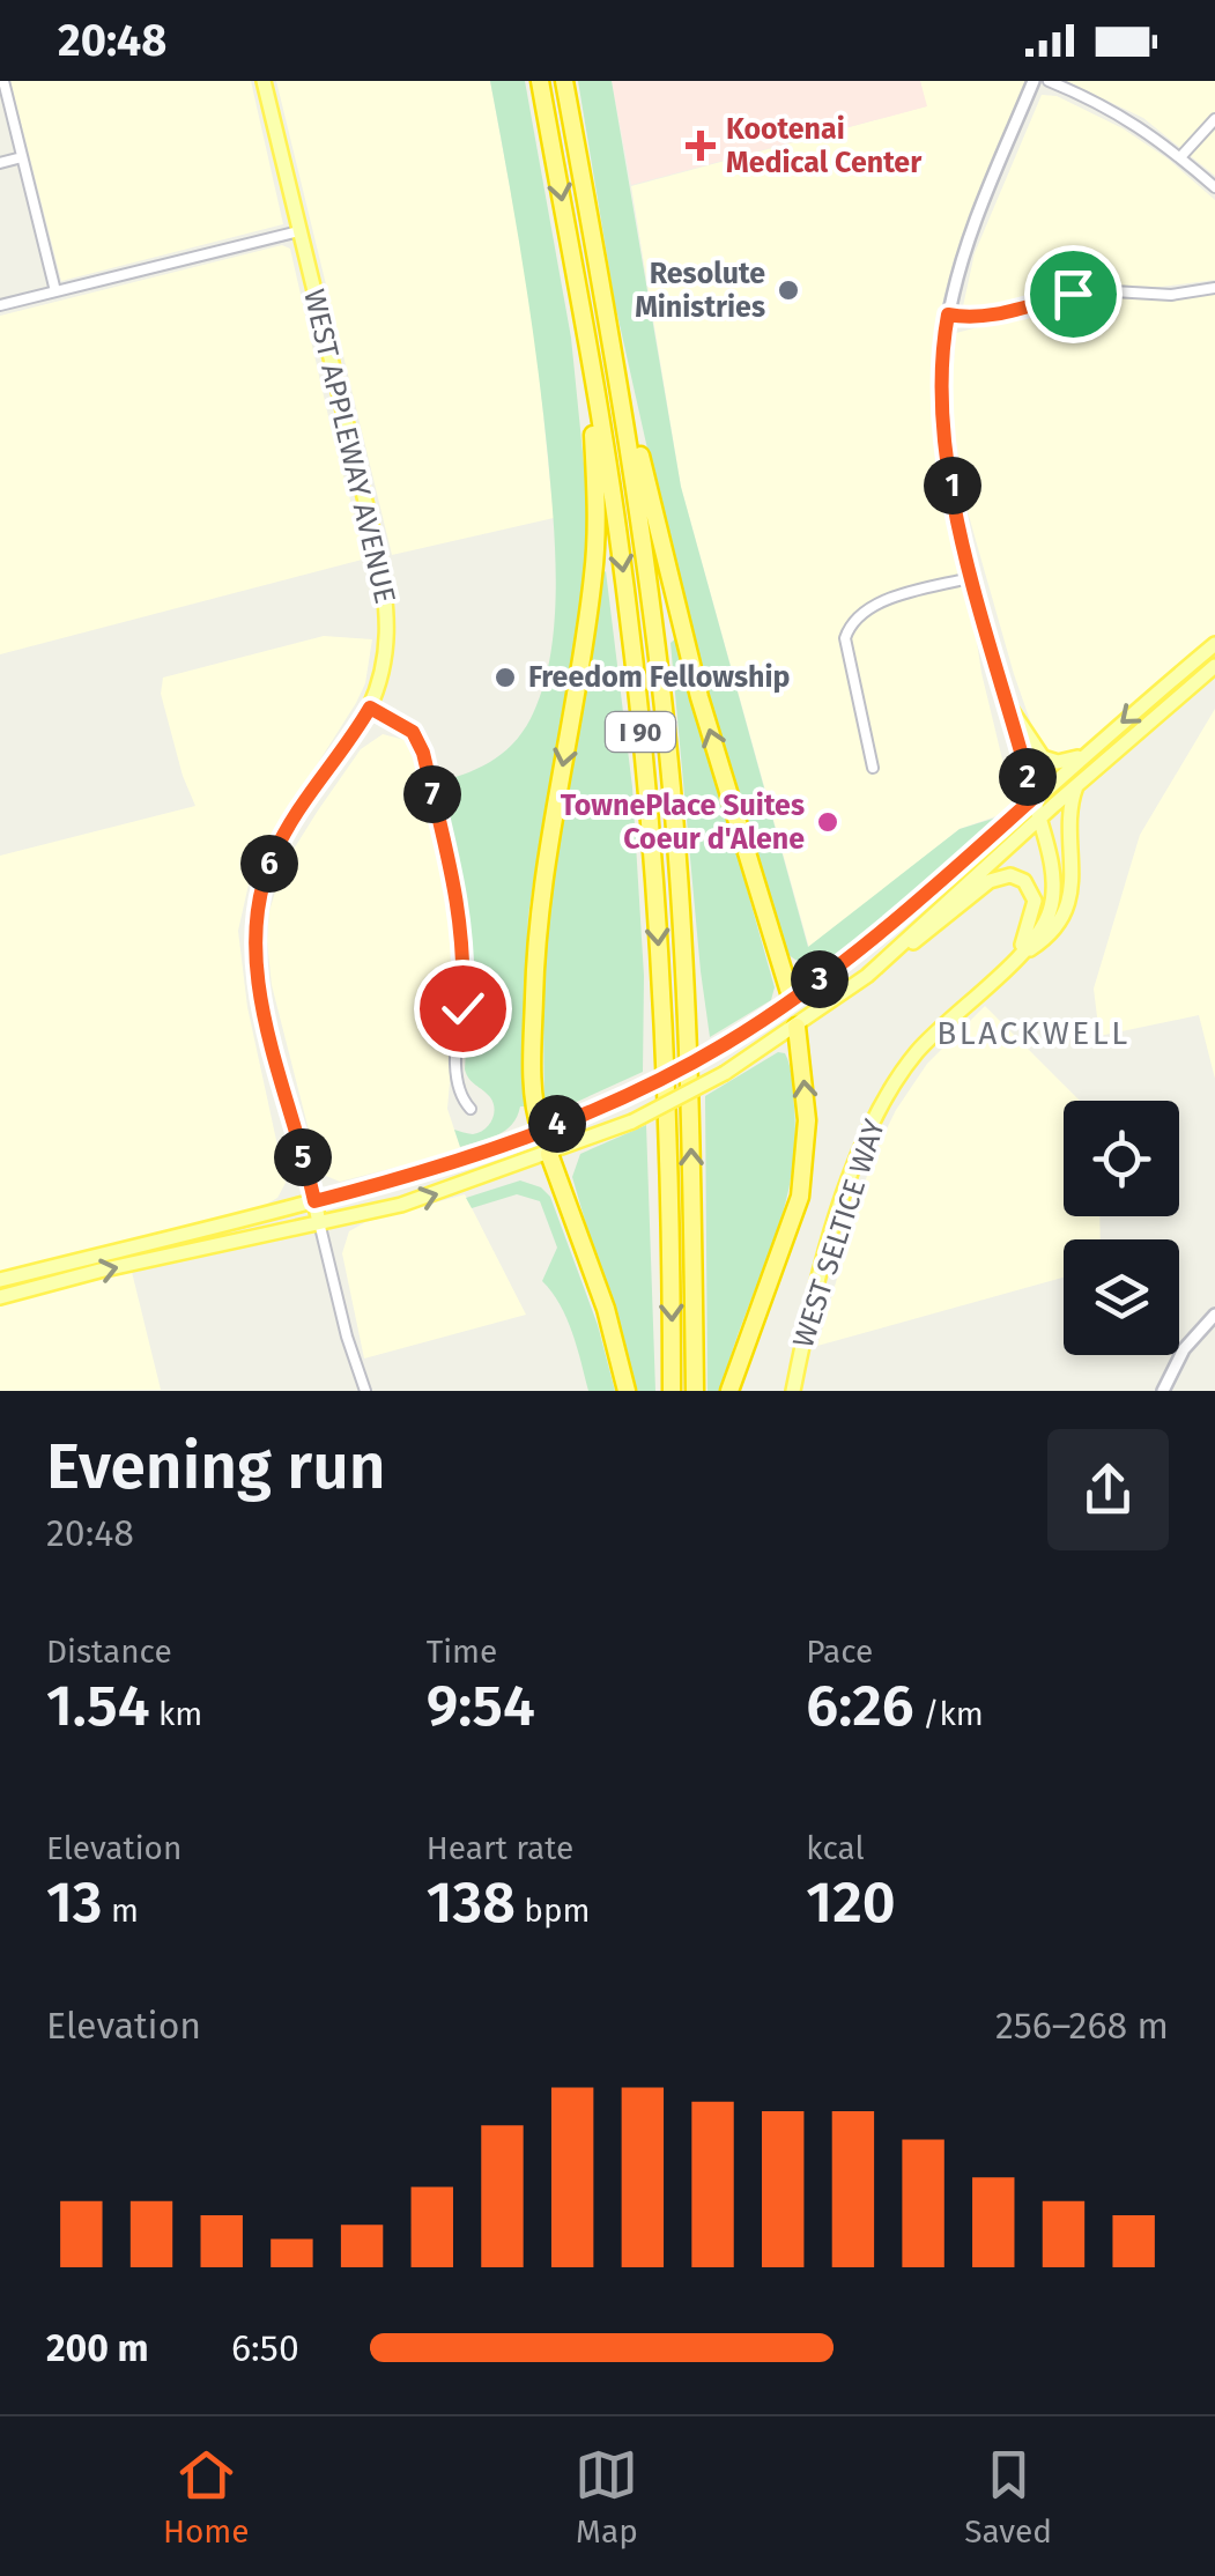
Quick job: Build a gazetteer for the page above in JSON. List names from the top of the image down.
{
  "streets": {
    "highway": ["I 90"],
    "main road": ["WEST APPLEWAY AVENUE", "WEST SELTICE WAY"]
  },
  "districts": ["BLACKWELL"],
  "places": {
    "health": ["Kootenai Medical Center"],
    "other": ["Resolute Ministries", "Freedom Fellowship", "TownePlace Suites Coeur d'Alene"]
  },
  "page": {
    "status": "20:48",
    "pins": [
      "1",
      "2",
      "7",
      "6",
      "3",
      "4",
      "5"
    ],
    "heading": ["Evening run", "20:48"],
    "stats": [
      ["Distance", "1.54 km"],
      ["Time", "9:54"],
      ["Pace", "6:26 /km"],
      ["Elevation", "13 m"],
      ["Heart rate", "138 bpm"],
      ["kcal", "120"]
    ],
    "chart": ["Elevation", "256–268 m"],
    "list": [
      {
        "name": "200 m",
        "note": "6:50"
      }
    ],
    "tabs": ["Home", "Map", "Saved"]
  }
}
